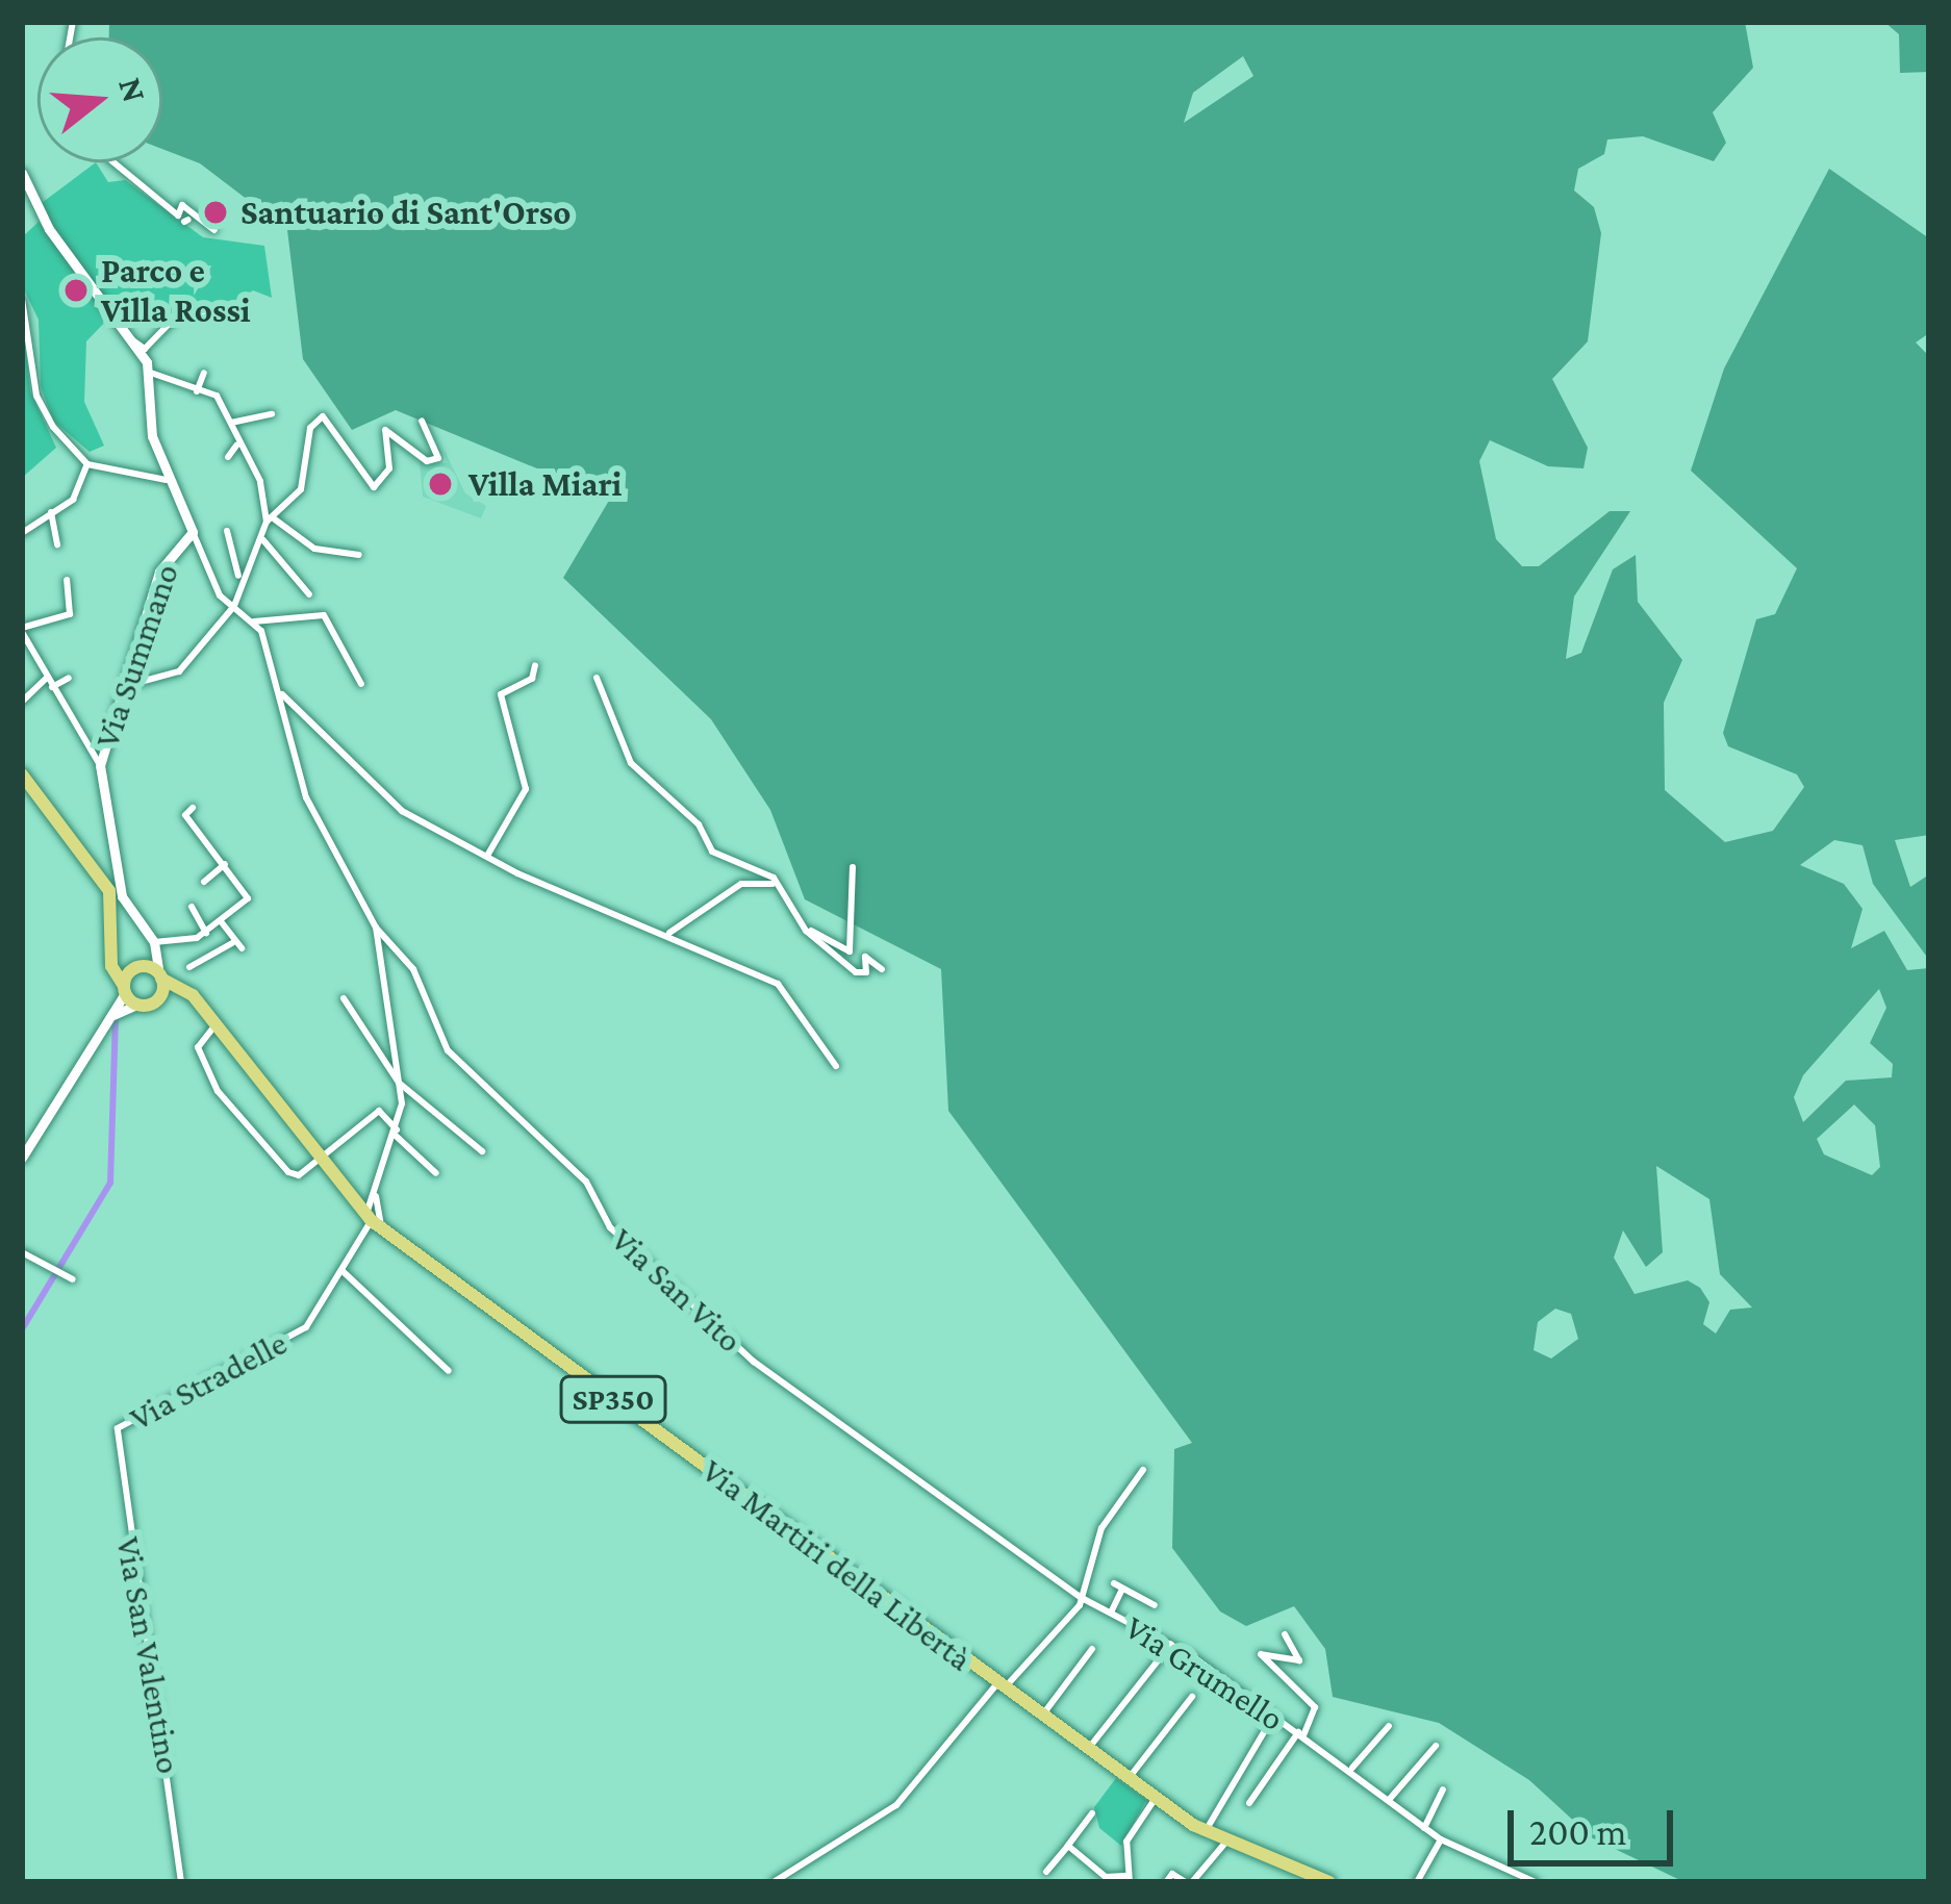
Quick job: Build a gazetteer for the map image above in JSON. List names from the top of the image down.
{
  "streets": {
    "main road": ["SP350", "Via Martiri della Libertà"],
    "street": [
      "Via Summano",
      "Via San Vito",
      "Via Stradelle",
      "Via San Valentino",
      "Via Grumello"
    ]
  },
  "crossings": [
    ["Via Summano", "SP350"],
    ["Via Summano", "Via Martiri della Libertà"],
    ["Via San Vito", "Via Stradelle"],
    ["Via San Vito", "Via Grumello"],
    ["Via Stradelle", "Via Martiri della Libertà"],
    ["Via Stradelle", "Via San Valentino"],
    ["SP350", "Via Martiri della Libertà"]
  ],
  "places": ["Santuario di Sant'Orso", "Parco e Villa Rossi", "Villa Miari"],
  "scale_bar": "200 m",
  "north": "right"
}
